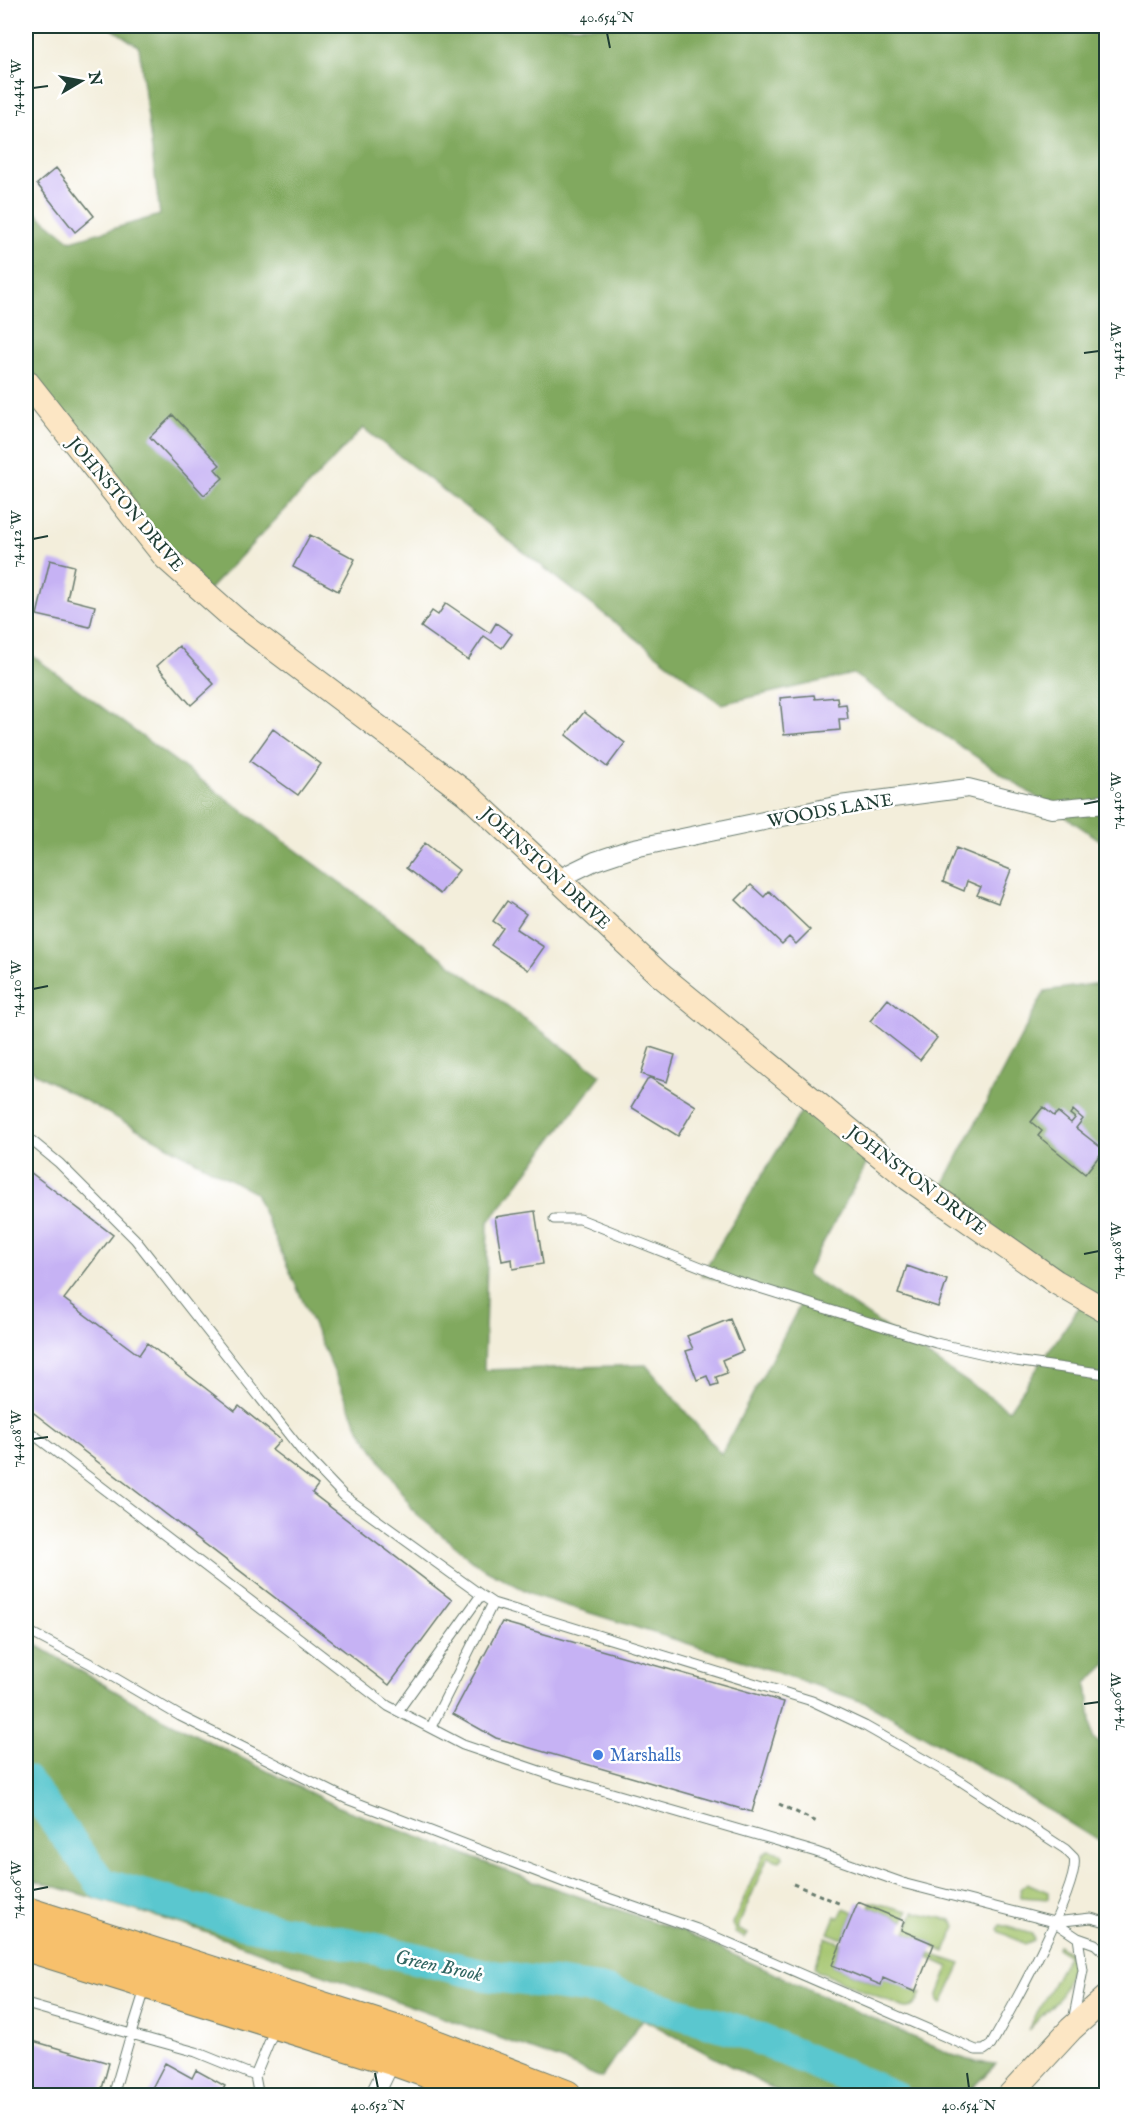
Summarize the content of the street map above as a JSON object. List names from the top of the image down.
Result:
{
  "streets": {
    "street": ["JOHNSTON DRIVE", "WOODS LANE"]
  },
  "crossings": [
    ["JOHNSTON DRIVE", "WOODS LANE"]
  ],
  "water": ["Green Brook"],
  "places": ["Marshalls"],
  "north": "right",
  "coordinates": [
    "40.654°N",
    "74.414°W",
    "74.412°W",
    "74.410°W",
    "74.408°W",
    "74.406°W",
    "40.652°N"
  ]
}
